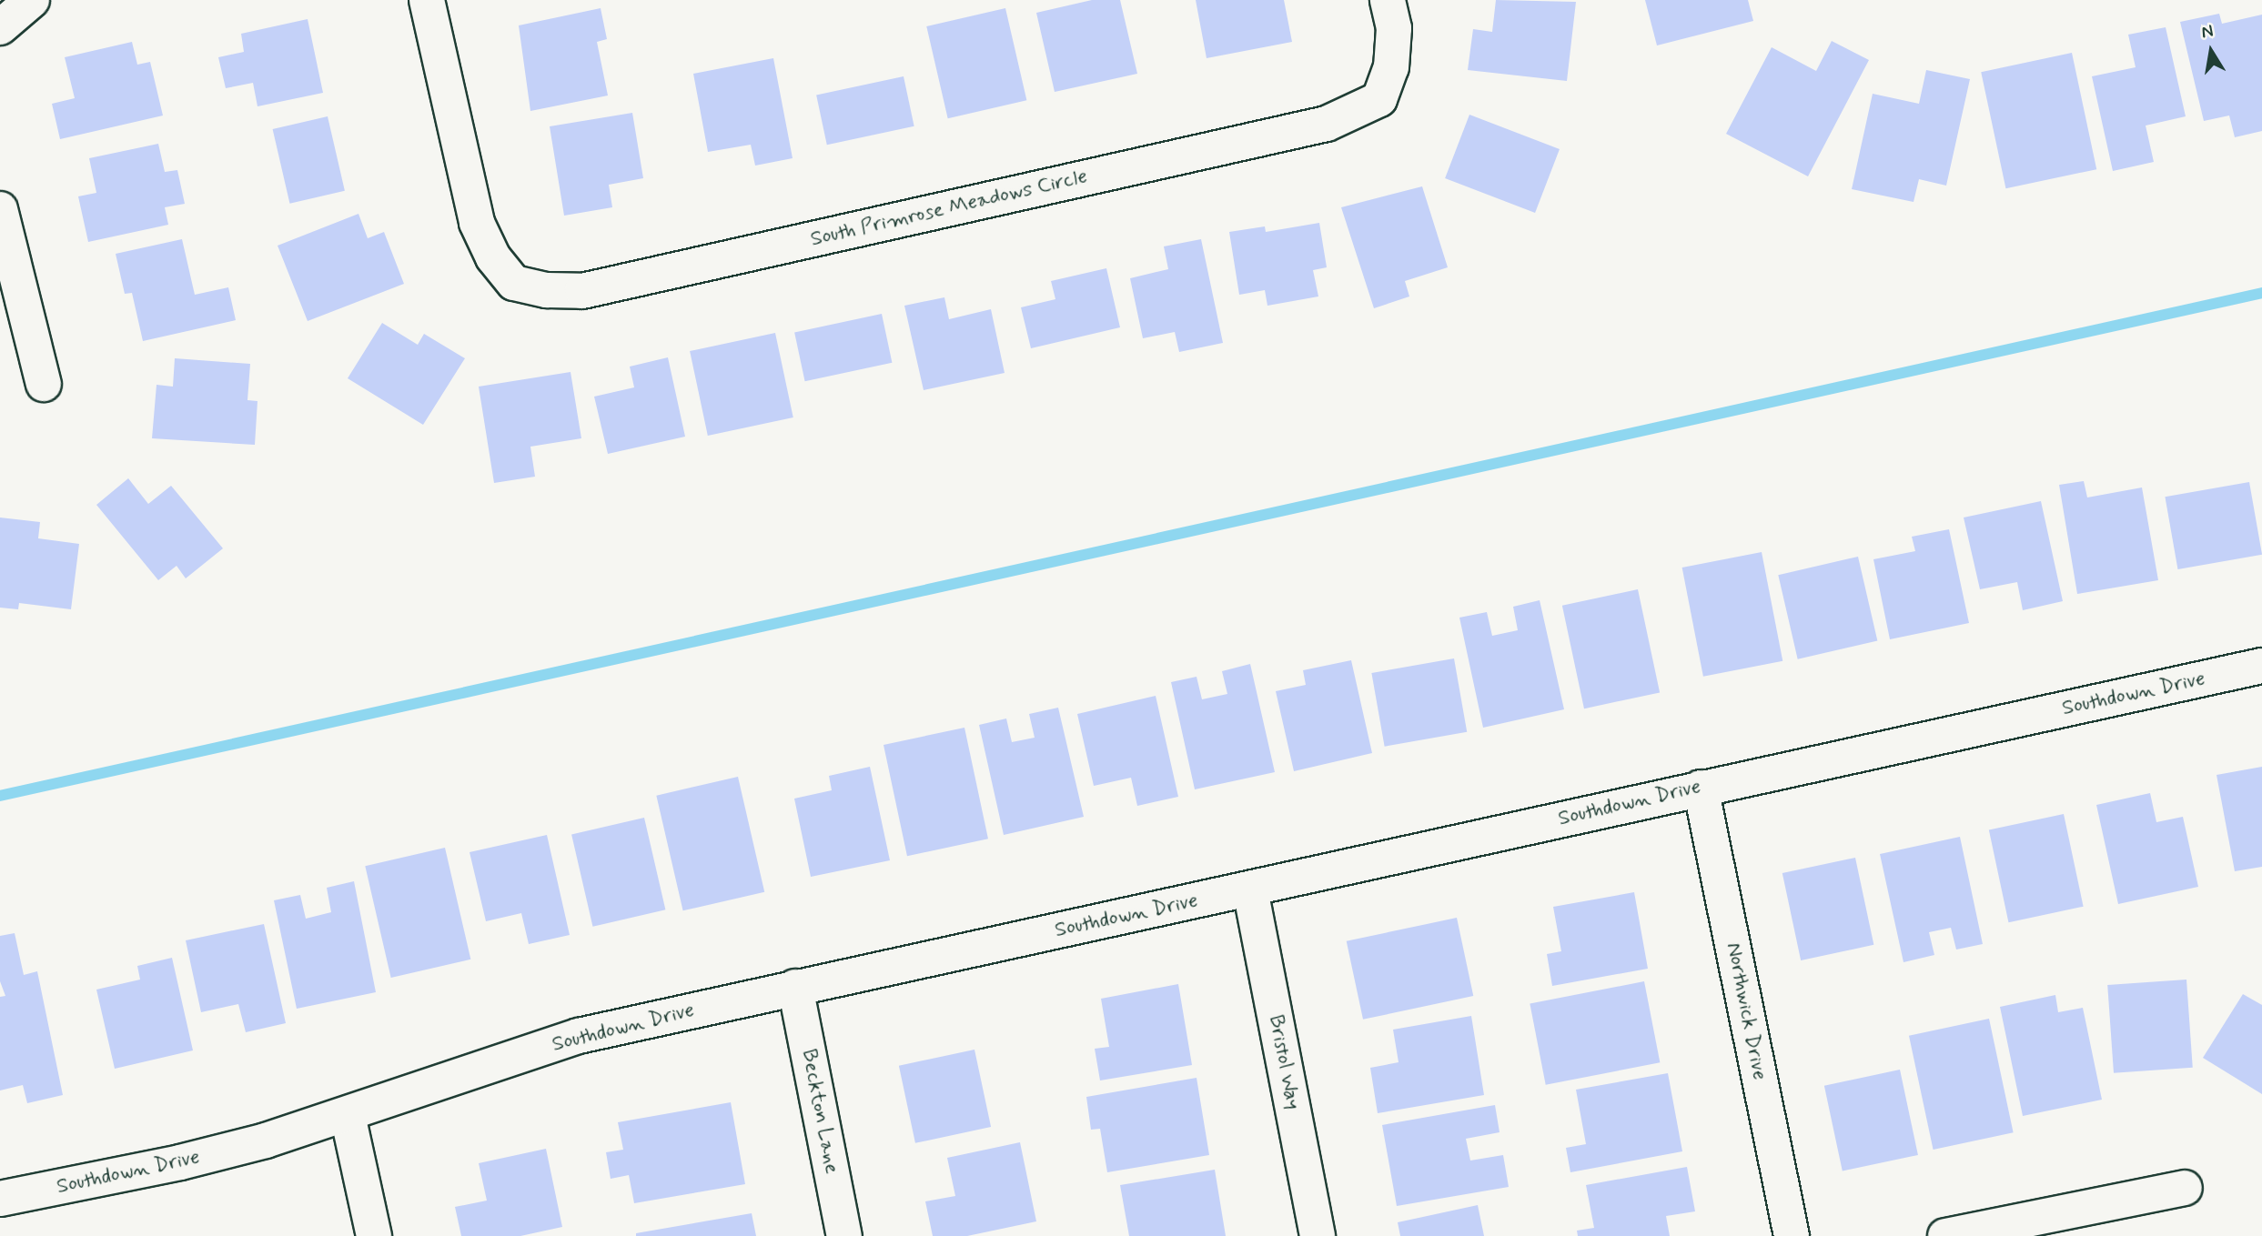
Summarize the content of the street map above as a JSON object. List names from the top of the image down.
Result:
{
  "streets": {
    "street": [
      "South Primrose Meadows Circle",
      "Southdown Drive",
      "Northwick Drive",
      "Bristol Way",
      "Beckton Lane"
    ]
  },
  "crossings": [
    ["Southdown Drive", "Northwick Drive"],
    ["Southdown Drive", "Bristol Way"],
    ["Southdown Drive", "Beckton Lane"]
  ],
  "north": "top"
}
